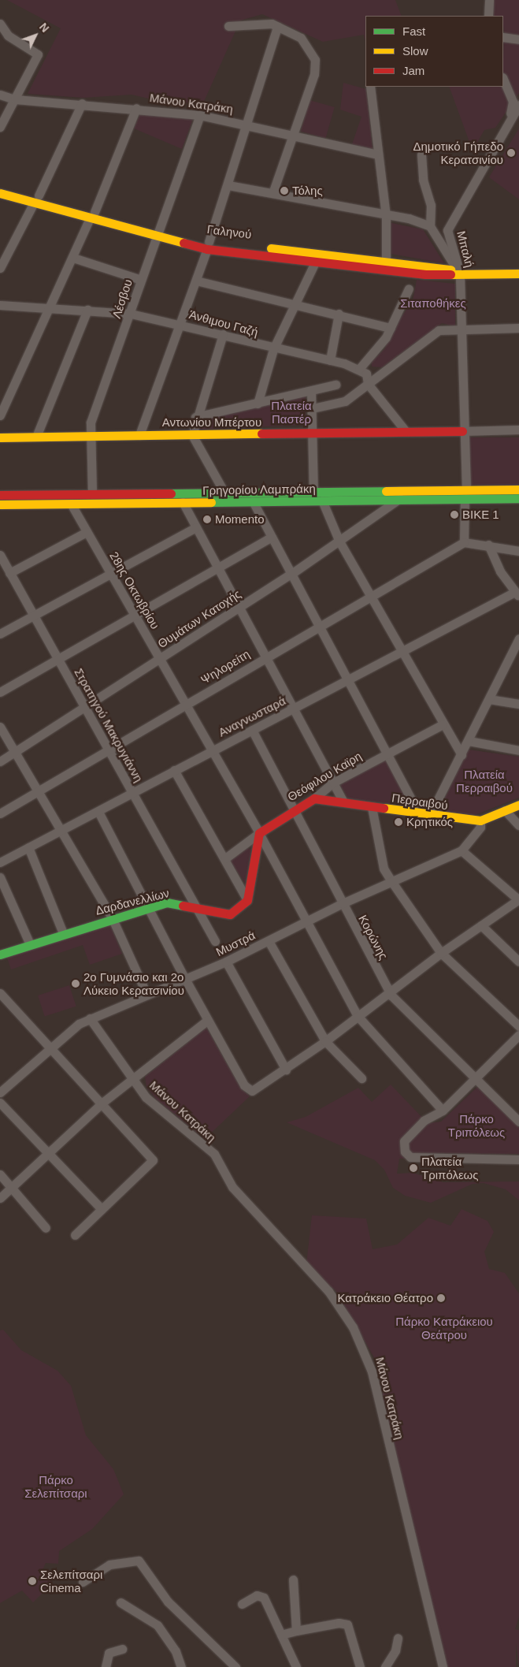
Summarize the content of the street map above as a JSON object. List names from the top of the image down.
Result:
{
  "streets": {
    "street": [
      "Μάνου Κατράκη",
      "Γαληνού",
      "Μπαλή",
      "Λέσβου",
      "Άνθιμου Γαζή",
      "Αντωνίου Μπέρτου",
      "Γρηγορίου Λαμπράκη",
      "28ης Οκτωβρίου",
      "Θυμάτων Κατοχής",
      "Ψηλορείτη",
      "Αναγνωσταρά",
      "Στρατηγού Μακρυγιάννη",
      "Θεόφιλου Καϊρη",
      "Περραιβού",
      "Δαρδανελλίων",
      "Κορώνης",
      "Μυστρά"
    ]
  },
  "crossings": [
    ["Μάνου Κατράκη", "Λέσβου"],
    ["Μάνου Κατράκη", "Μυστρά"],
    ["Γαληνού", "Μπαλή"],
    ["Γαληνού", "Λέσβου"],
    ["Μπαλή", "Αντωνίου Μπέρτου"],
    ["Μπαλή", "Γρηγορίου Λαμπράκη"],
    ["Μπαλή", "Ψηλορείτη"],
    ["Λέσβου", "Άνθιμου Γαζή"],
    ["Λέσβου", "Αντωνίου Μπέρτου"],
    ["Λέσβου", "Γρηγορίου Λαμπράκη"],
    ["Γρηγορίου Λαμπράκη", "28ης Οκτωβρίου"],
    ["Γρηγορίου Λαμπράκη", "Θυμάτων Κατοχής"],
    ["28ης Οκτωβρίου", "Θυμάτων Κατοχής"],
    ["28ης Οκτωβρίου", "Ψηλορείτη"],
    ["28ης Οκτωβρίου", "Αναγνωσταρά"],
    ["28ης Οκτωβρίου", "Θεόφιλου Καϊρη"],
    ["28ης Οκτωβρίου", "Μυστρά"],
    ["Θυμάτων Κατοχής", "Στρατηγού Μακρυγιάννη"],
    ["Ψηλορείτη", "Στρατηγού Μακρυγιάννη"],
    ["Αναγνωσταρά", "Στρατηγού Μακρυγιάννη"],
    ["Αναγνωσταρά", "Κορώνης"],
    ["Στρατηγού Μακρυγιάννη", "Δαρδανελλίων"],
    ["Θεόφιλου Καϊρη", "Περραιβού"],
    ["Θεόφιλου Καϊρη", "Κορώνης"],
    ["Περραιβού", "Μυστρά"],
    ["Κορώνης", "Μυστρά"]
  ],
  "parks": [
    "Σιταποθήκες",
    "Πλατεία Παστέρ",
    "Πλατεία Περραιβού",
    "Πάρκο Τριπόλεως",
    "Πάρκο Κατράκειου Θεάτρου",
    "Πάρκο Σελεπίτσαρι"
  ],
  "places": [
    "Δημοτικό Γήπεδο Κερατσινίου",
    "Τόλης",
    "BIKE 1",
    "Momento",
    "Κρητικός",
    "2ο Γυμνάσιο και 2ο Λύκειο Κερατσινίου",
    "Πλατεία Τριπόλεως",
    "Κατράκειο Θέατρο",
    "Σελεπίτσαρι Cinema"
  ],
  "legend": ["Fast", "Slow", "Jam"],
  "north": "top right"
}
